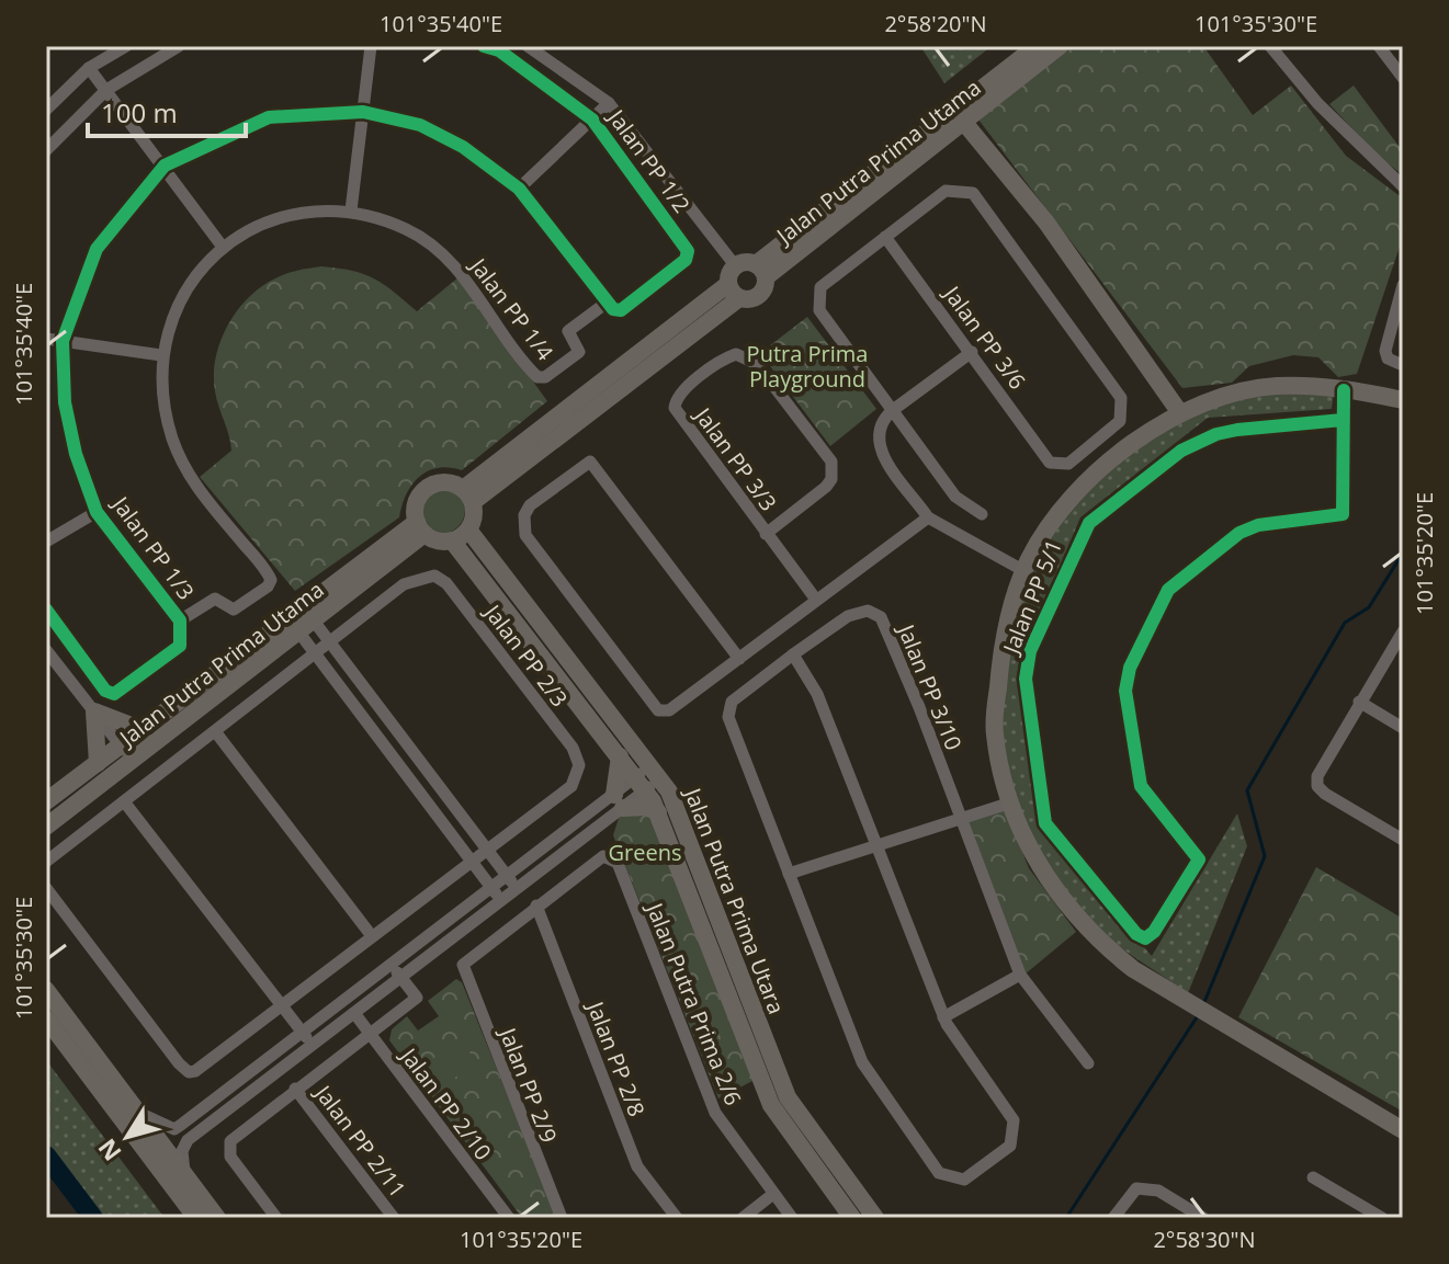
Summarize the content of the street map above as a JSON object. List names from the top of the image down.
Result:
{
  "streets": {
    "main road": ["Jalan Putra Prima Utama", "Jalan Putra Prima Utara"],
    "street": [
      "Jalan PP 1/2",
      "Jalan PP 1/4",
      "Jalan PP 3/6",
      "Jalan PP 3/3",
      "Jalan PP 1/3",
      "Jalan PP 5/1",
      "Jalan PP 2/3",
      "Jalan PP 3/10",
      "Jalan Putra Prima 2/6",
      "Jalan PP 2/8",
      "Jalan PP 2/9",
      "Jalan PP 2/10",
      "Jalan PP 2/11"
    ]
  },
  "crossings": [
    ["Jalan PP 1/2", "Jalan PP 1/4"],
    ["Jalan PP 1/2", "Jalan PP 1/3"],
    ["Jalan Putra Prima Utama", "Jalan Putra Prima Utara"],
    ["Jalan PP 1/4", "Jalan PP 1/3"],
    ["Jalan Putra Prima 2/6", "Jalan PP 2/8"],
    ["Jalan Putra Prima 2/6", "Jalan PP 2/9"],
    ["Jalan PP 2/8", "Jalan PP 2/9"]
  ],
  "parks": ["Putra Prima Playground", "Greens"],
  "scale_bar": "100 m",
  "north": "bottom left",
  "coordinates": [
    "101°35'40\"E",
    "2°58'20\"N",
    "101°35'30\"E",
    "101°35'20\"E",
    "2°58'30\"N"
  ]
}
